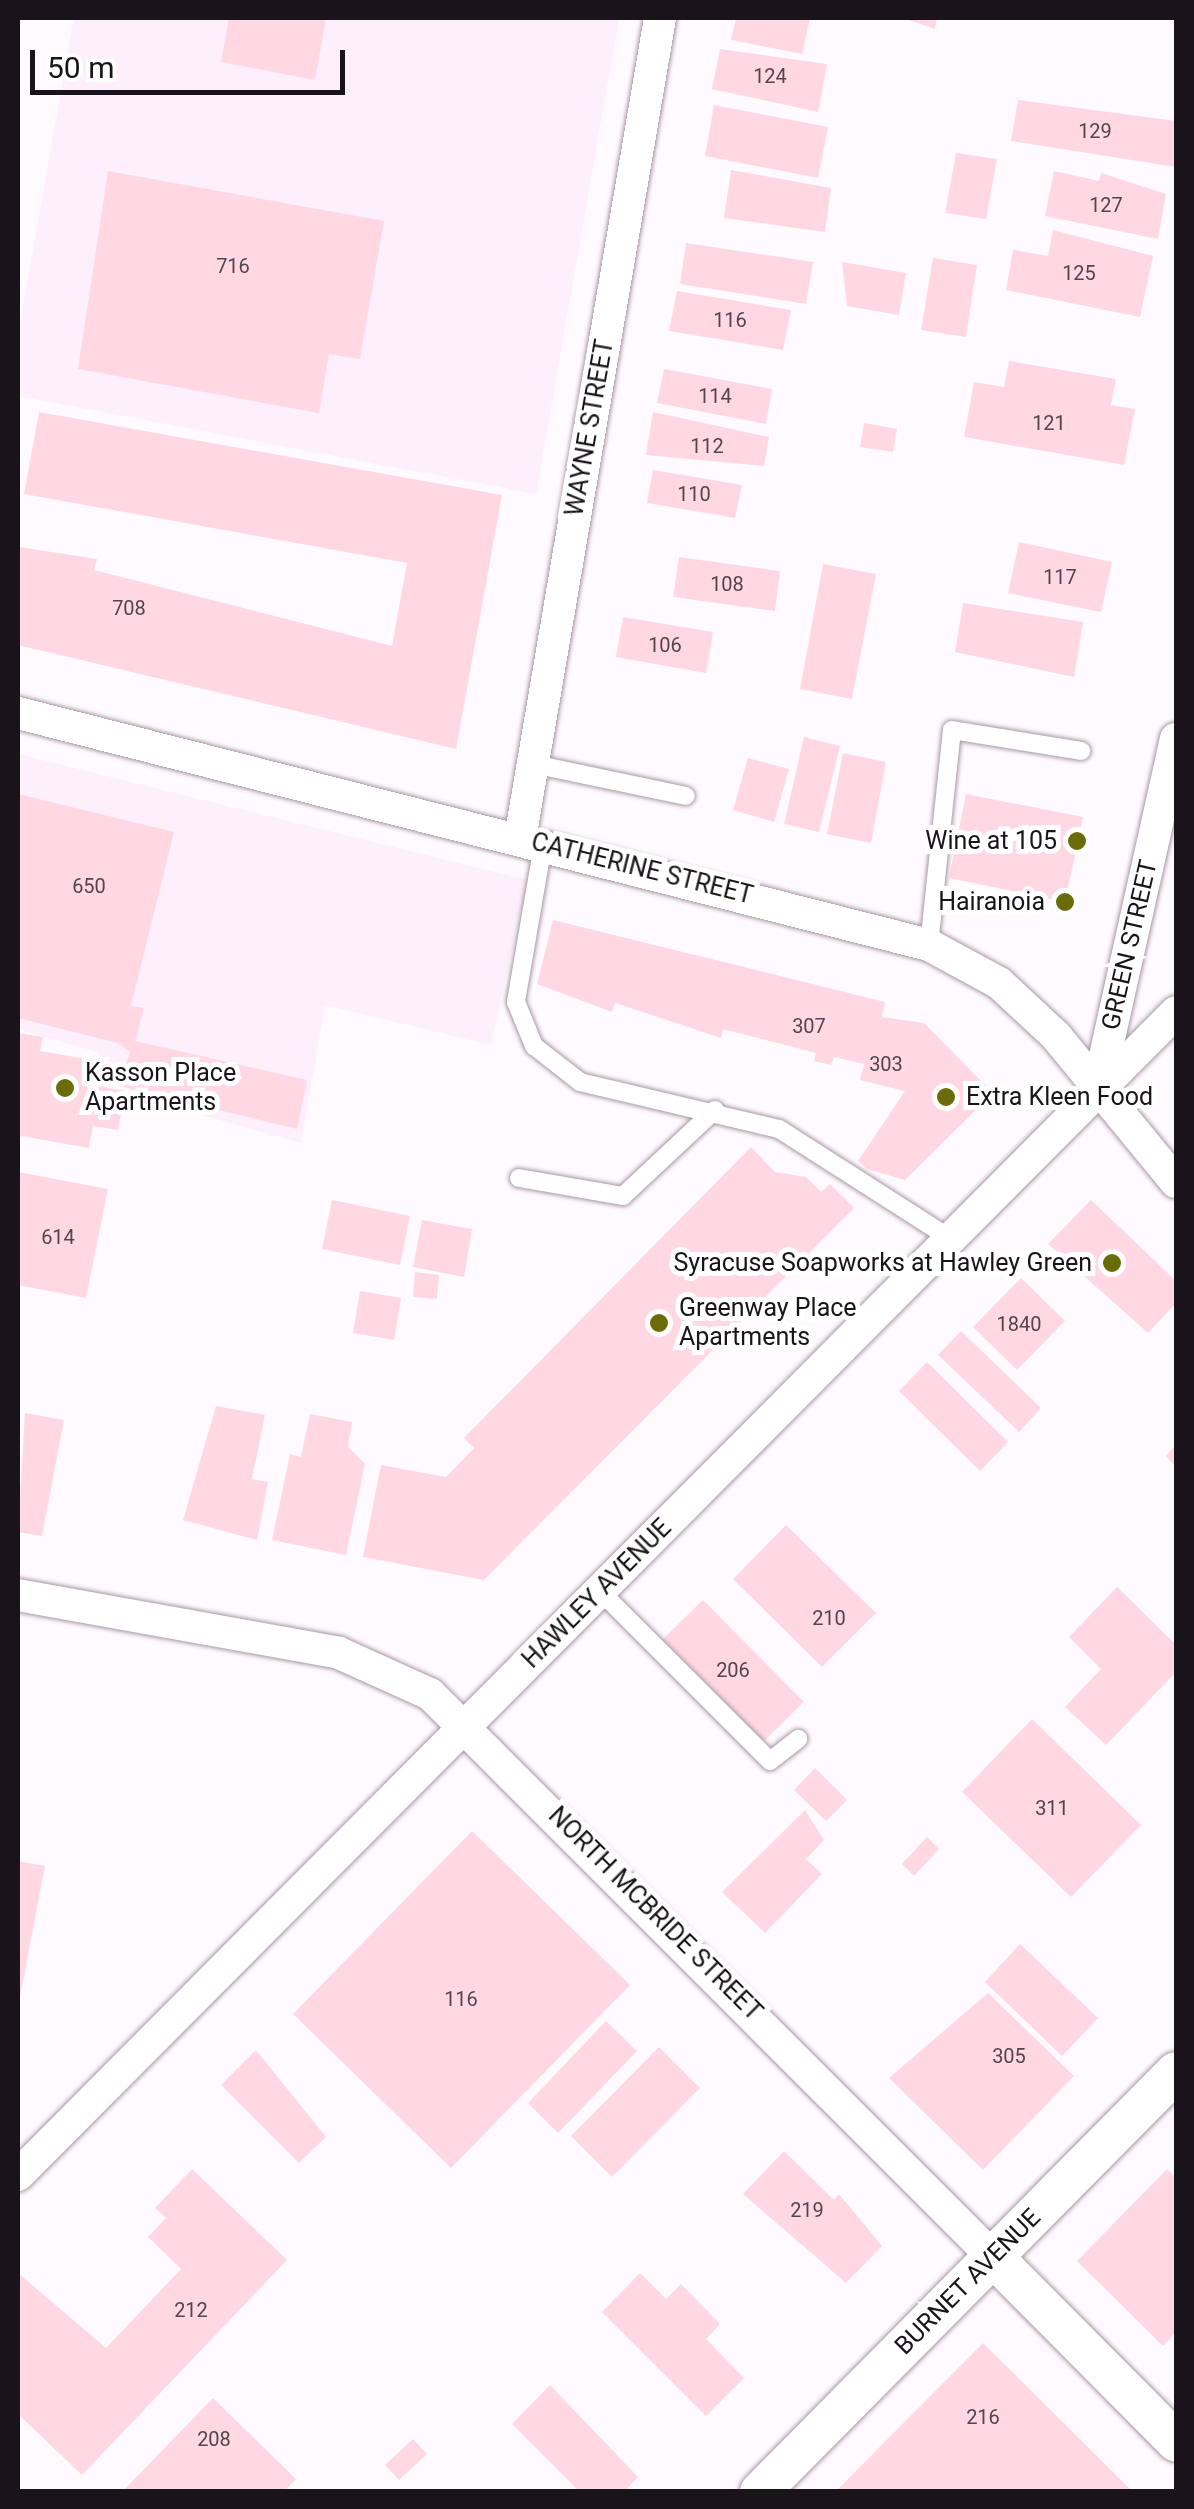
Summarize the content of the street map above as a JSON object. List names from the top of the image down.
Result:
{
  "streets": {
    "street": [
      "WAYNE STREET",
      "CATHERINE STREET",
      "GREEN STREET",
      "HAWLEY AVENUE",
      "NORTH MCBRIDE STREET",
      "BURNET AVENUE"
    ]
  },
  "crossings": [
    ["WAYNE STREET", "CATHERINE STREET"],
    ["CATHERINE STREET", "GREEN STREET"],
    ["CATHERINE STREET", "HAWLEY AVENUE"],
    ["GREEN STREET", "HAWLEY AVENUE"],
    ["HAWLEY AVENUE", "NORTH MCBRIDE STREET"],
    ["NORTH MCBRIDE STREET", "BURNET AVENUE"]
  ],
  "places": [
    "Wine at 105",
    "Hairanoia",
    "Kasson Place Apartments",
    "Extra Kleen Food",
    "Syracuse Soapworks at Hawley Green",
    "Greenway Place Apartments"
  ],
  "house_numbers": [
    "124",
    "129",
    "127",
    "716",
    "125",
    "116",
    "114",
    "121",
    "112",
    "110",
    "117",
    "108",
    "708",
    "106",
    "650",
    "307",
    "303",
    "614",
    "1840",
    "210",
    "206",
    "311",
    "116",
    "305",
    "219",
    "212",
    "216",
    "208"
  ],
  "scale_bar": "50 m"
}
